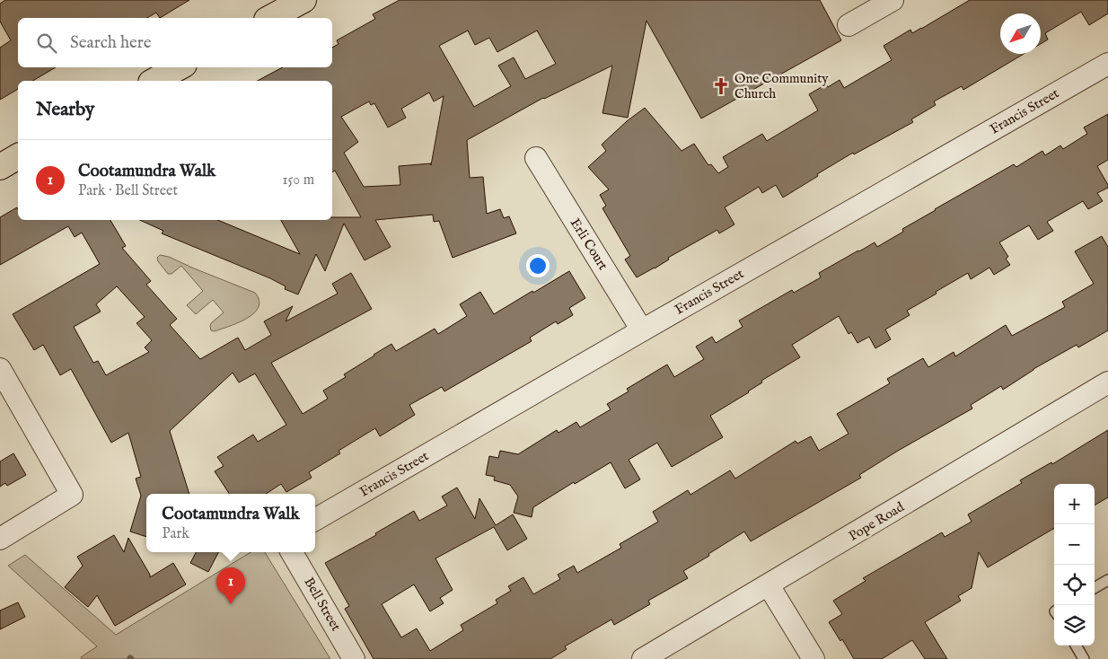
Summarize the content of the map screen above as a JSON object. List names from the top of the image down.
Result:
{
  "streets": {
    "street": [
      "Francis Street",
      "Erli Court",
      "Pope Road",
      "Bell Street"
    ]
  },
  "crossings": [
    ["Francis Street", "Erli Court"]
  ],
  "places": {
    "church": ["One Community Church"]
  },
  "north": "bottom left",
  "page": {
    "search": "Search here",
    "heading": "Nearby",
    "list": [
      {
        "mark": "1",
        "name": "Cootamundra Walk",
        "note": "Park · Bell Street",
        "value": "150 m"
      }
    ],
    "map_buttons": ["+", "−"],
    "popup": ["Cootamundra Walk", "Park"],
    "pins": "1"
  }
}
